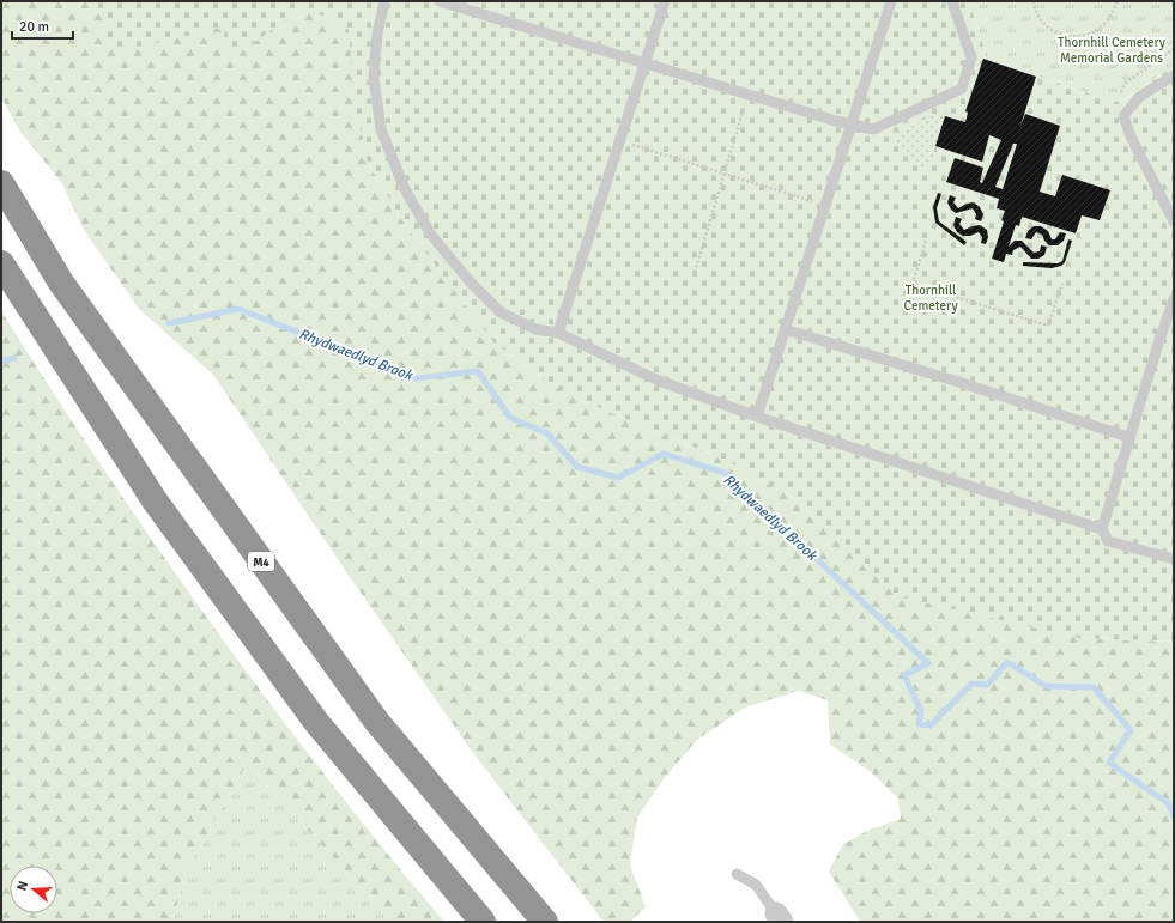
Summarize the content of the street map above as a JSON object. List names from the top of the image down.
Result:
{
  "streets": {
    "highway": ["M4"]
  },
  "water": ["Rhydwaedlyd Brook"],
  "parks": ["Thornhill Cemetery Memorial Gardens", "Thornhill Cemetery"],
  "scale_bar": "20 m",
  "north": "left"
}
